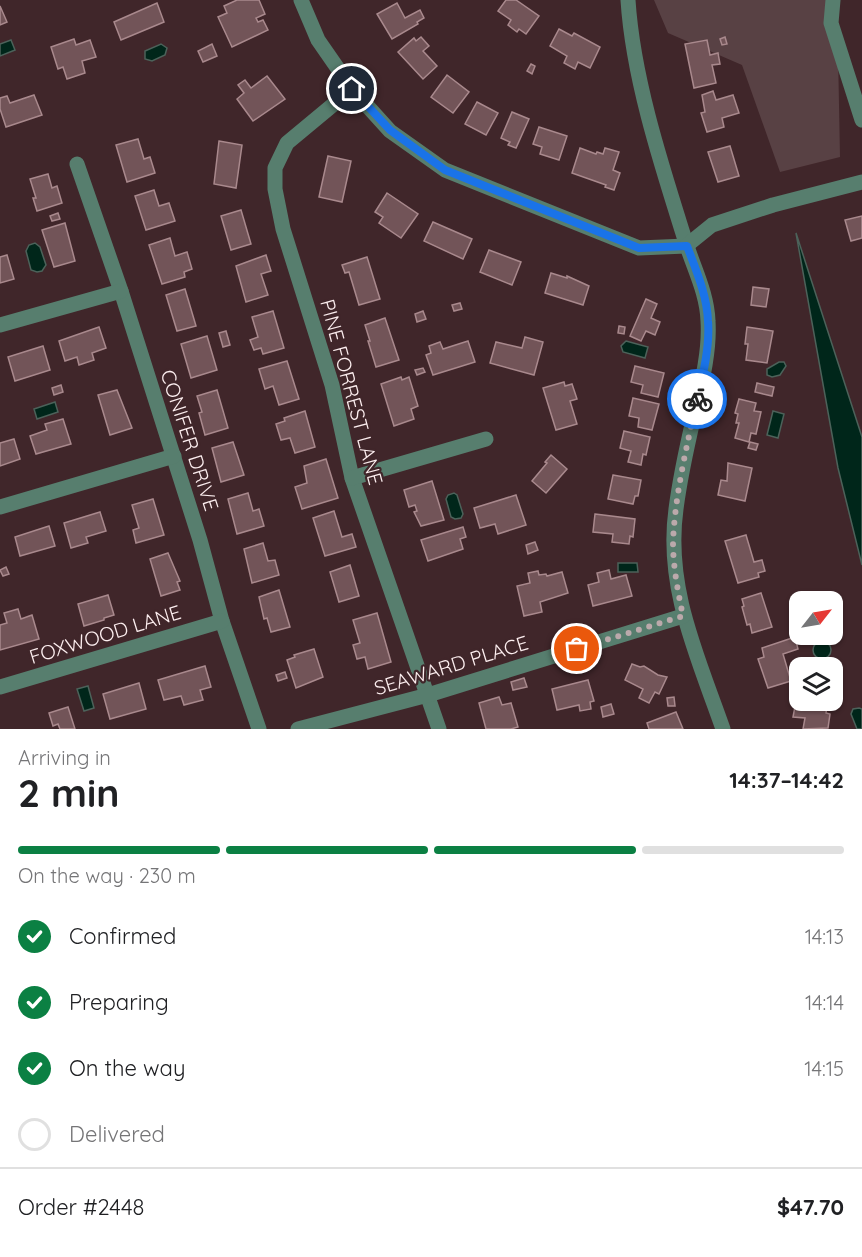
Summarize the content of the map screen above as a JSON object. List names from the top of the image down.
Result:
{
  "streets": {
    "street": [
      "PINE FORREST LANE",
      "CONIFER DRIVE",
      "FOXWOOD LANE",
      "SEAWARD PLACE"
    ]
  },
  "crossings": [
    ["PINE FORREST LANE", "SEAWARD PLACE"],
    ["CONIFER DRIVE", "FOXWOOD LANE"]
  ],
  "north": "top right",
  "page": {
    "heading": ["2 min", "Arriving in", "14:37–14:42"],
    "panel": ["Order #2448", "$47.70"],
    "bar": "On the way · 230 m",
    "list": [
      ["Confirmed", "14:13"],
      ["Preparing", "14:14"],
      ["On the way", "14:15"],
      "Delivered"
    ]
  }
}
